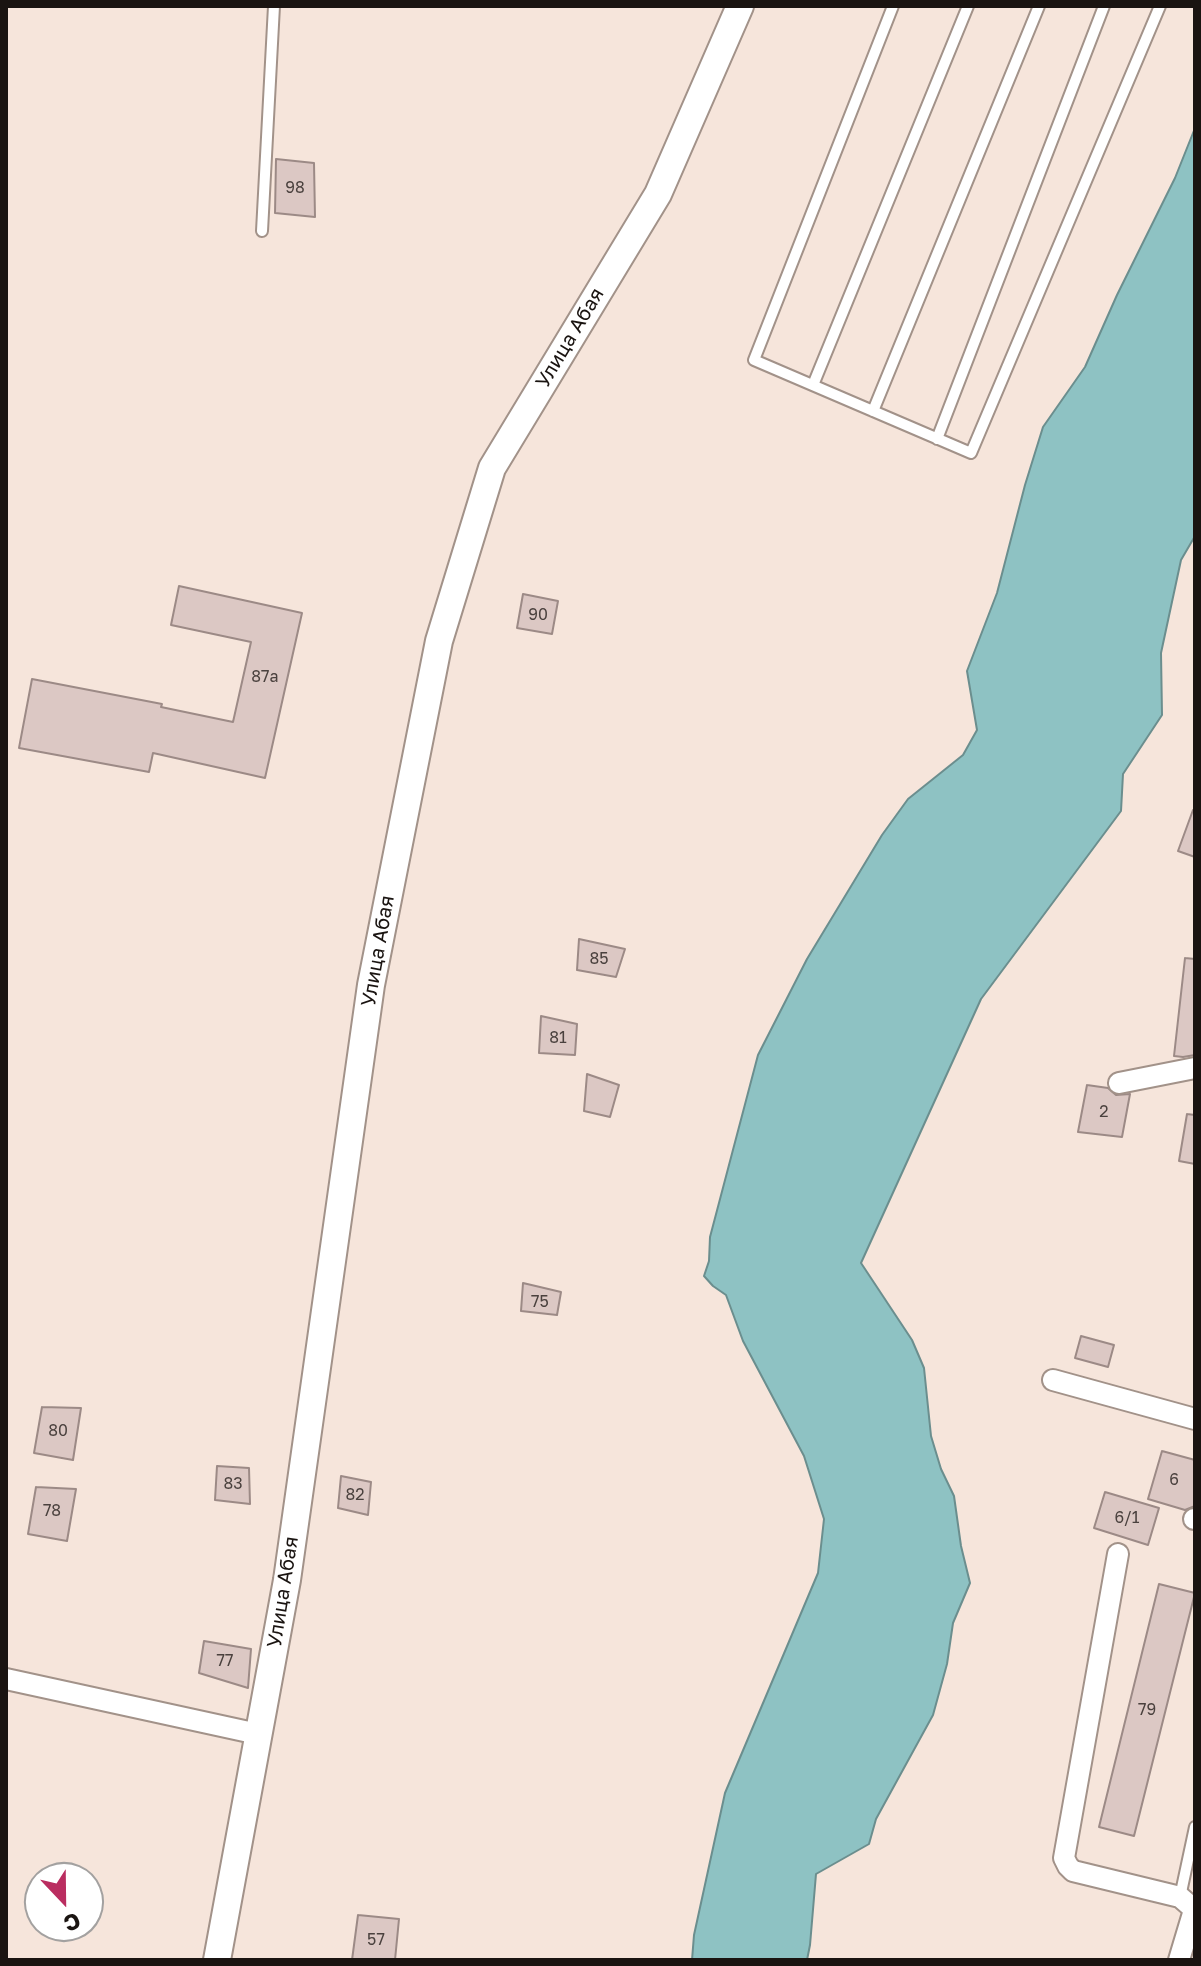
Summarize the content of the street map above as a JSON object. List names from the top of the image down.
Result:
{
  "streets": {
    "street": ["Улица Абая"]
  },
  "house_numbers": [
    "98",
    "90",
    "87а",
    "85",
    "81",
    "2",
    "75",
    "80",
    "6",
    "83",
    "82",
    "78",
    "6/1",
    "77",
    "79",
    "57"
  ],
  "north": "bottom"
}
